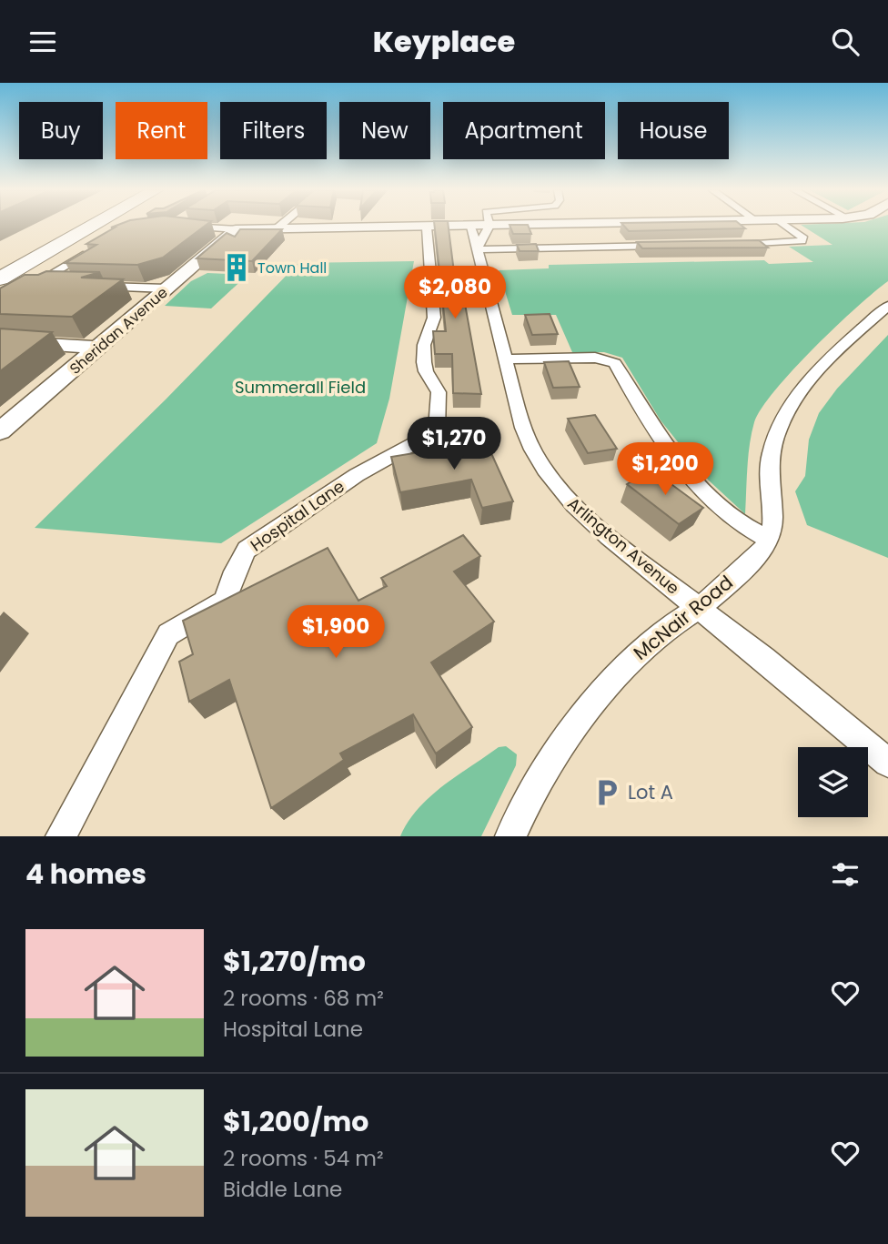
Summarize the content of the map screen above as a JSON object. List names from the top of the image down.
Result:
{
  "streets": {
    "street": [
      "Sheridan Avenue",
      "Hospital Lane",
      "Arlington Avenue",
      "McNair Road"
    ]
  },
  "crossings": [
    ["Arlington Avenue", "McNair Road"]
  ],
  "parks": ["Summerall Field"],
  "places": {
    "building": ["Town Hall"],
    "parking": ["Lot A"]
  },
  "page": {
    "header": "Keyplace",
    "chip": [
      "Buy",
      "Rent",
      "Filters",
      "New",
      "Apartment",
      "House"
    ],
    "price": [
      "$2,080",
      "$1,270",
      "$1,200",
      "$1,900"
    ],
    "heading": "4 homes",
    "list": [
      {
        "name": "$1,270/mo",
        "note": "2 rooms · 68 m² · Hospital Lane"
      },
      {
        "name": "$1,200/mo",
        "note": "2 rooms · 54 m² · Biddle Lane"
      }
    ]
  }
}
